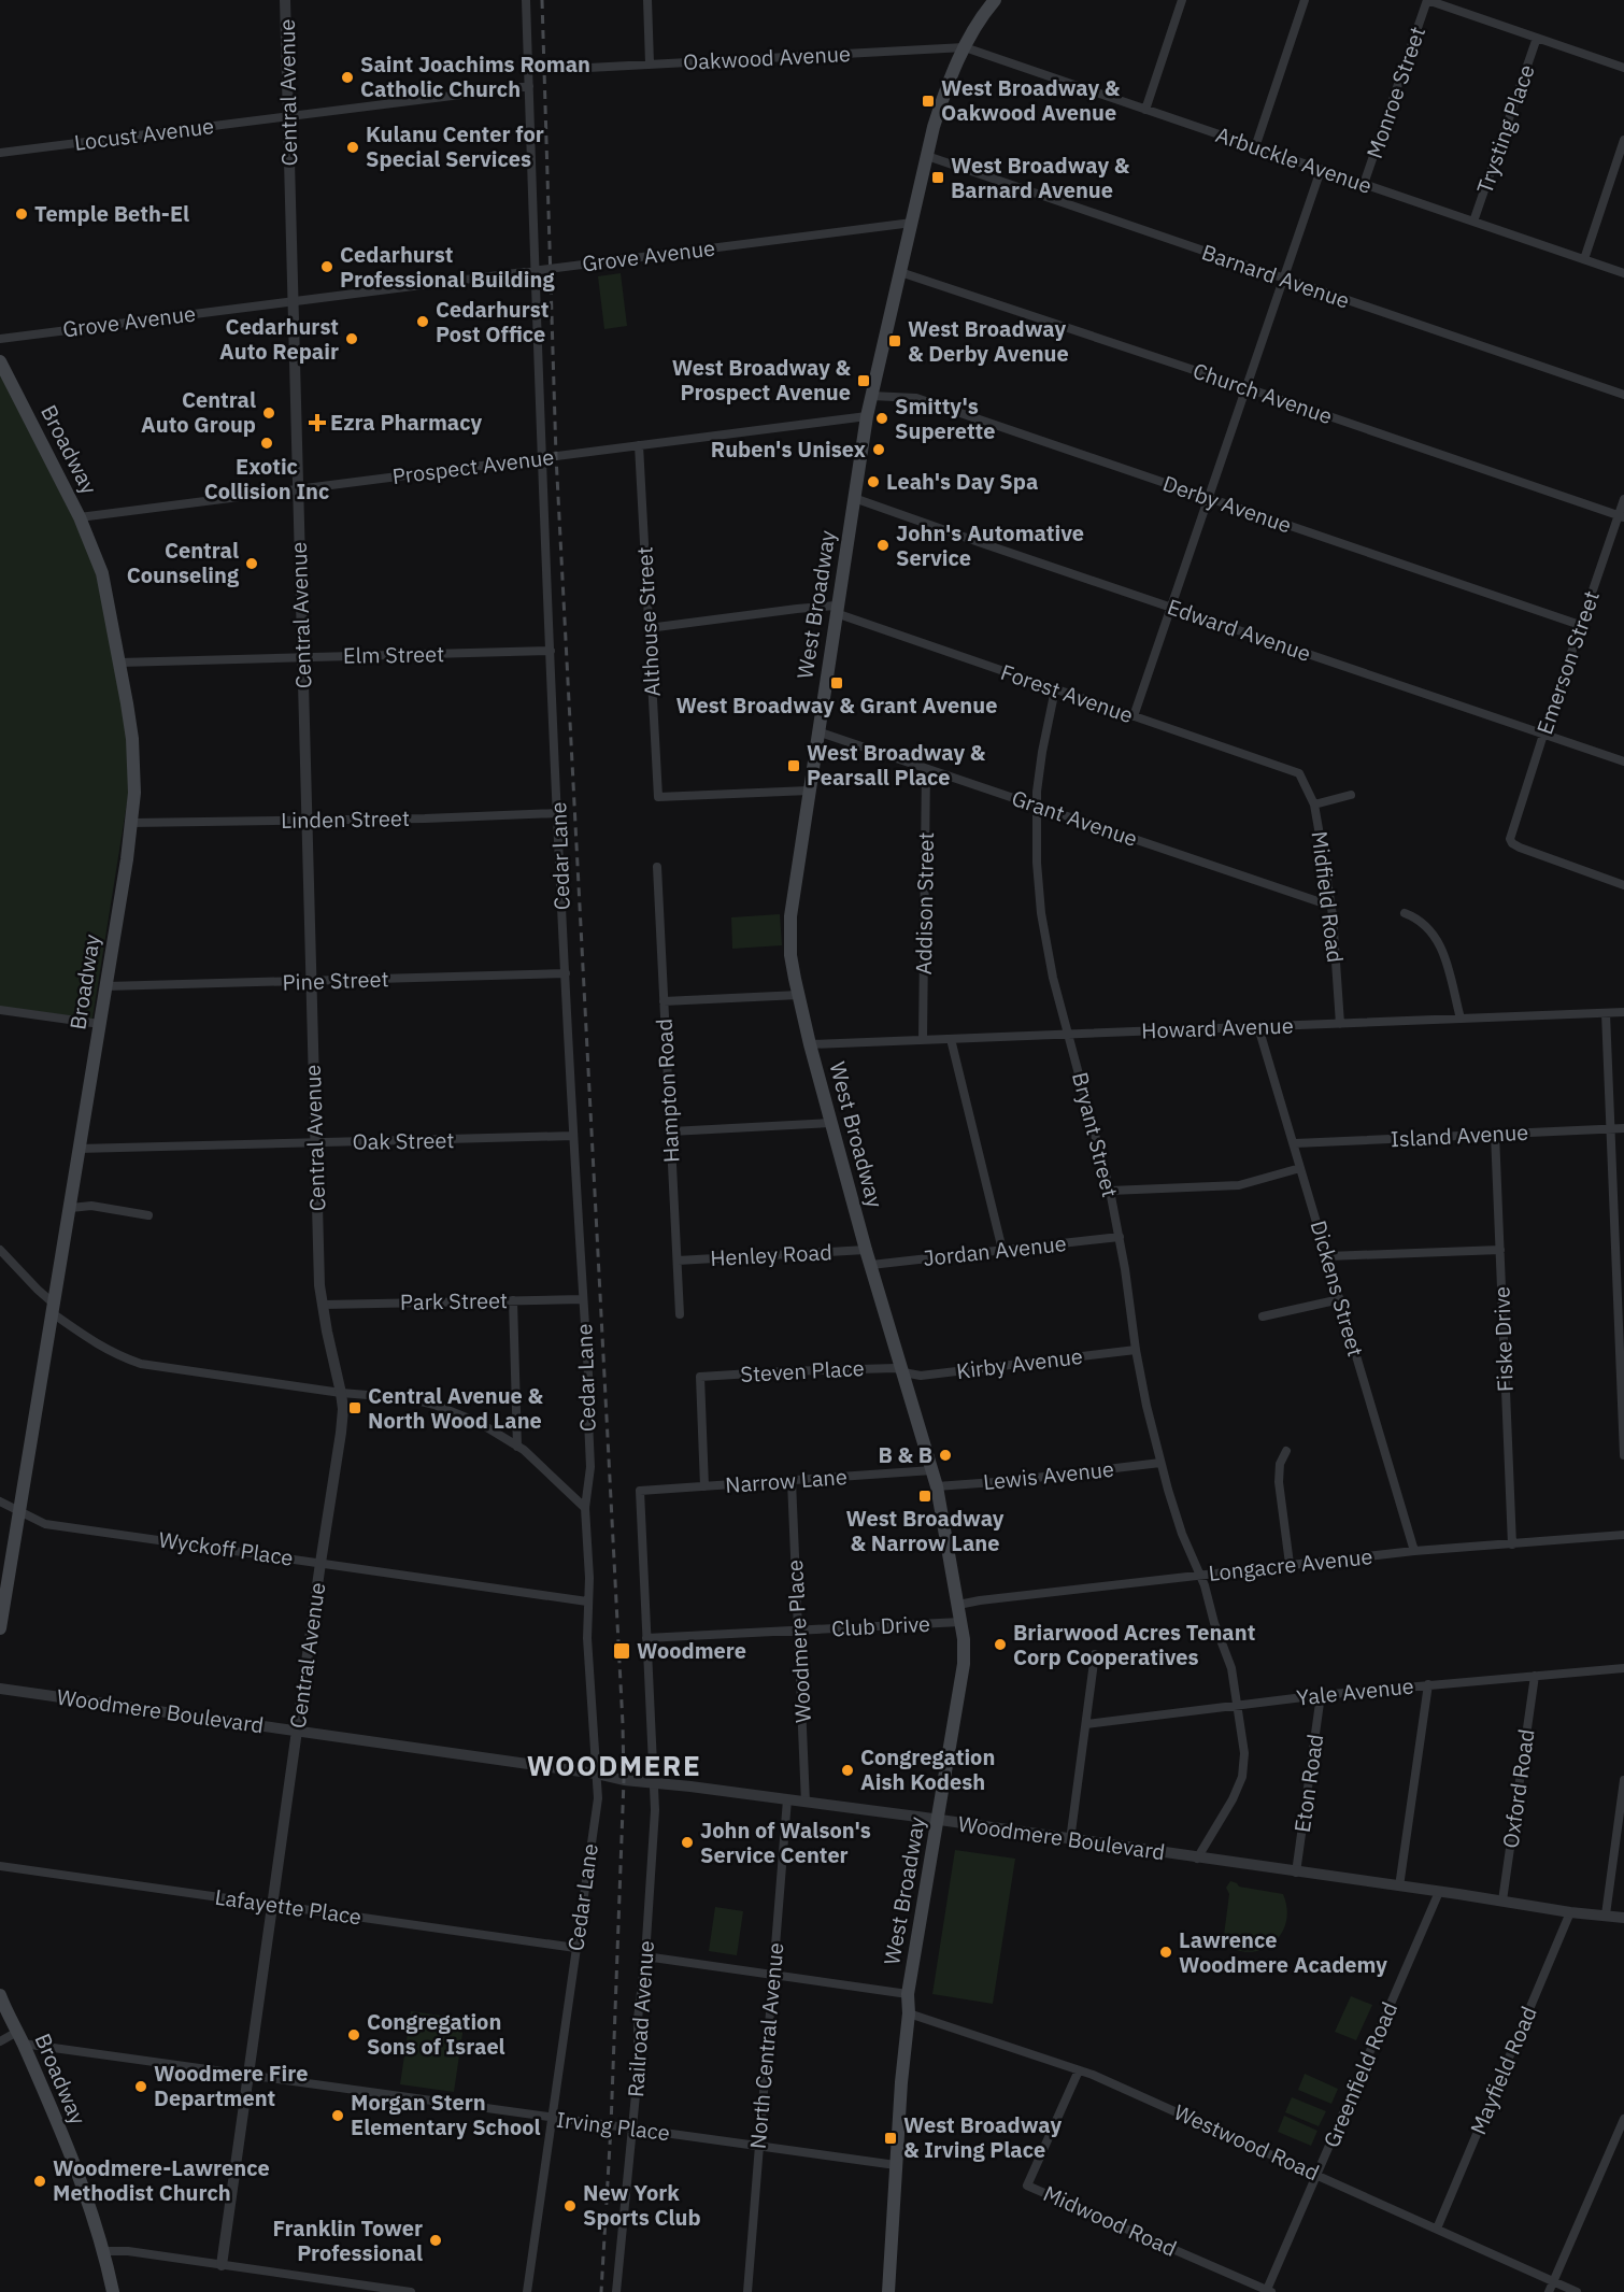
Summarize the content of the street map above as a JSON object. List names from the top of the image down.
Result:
{
  "streets": {
    "main road": ["Broadway", "West Broadway"],
    "street": [
      "Oakwood Avenue",
      "Central Avenue",
      "Monroe Street",
      "Trysting Place",
      "Locust Avenue",
      "Arbuckle Avenue",
      "Grove Avenue",
      "Barnard Avenue",
      "Church Avenue",
      "Prospect Avenue",
      "Derby Avenue",
      "Althouse Street",
      "Edward Avenue",
      "Elm Street",
      "Emerson Street",
      "Forest Avenue",
      "Grant Avenue",
      "Linden Street",
      "Cedar Lane",
      "Midfield Road",
      "Addison Street",
      "Pine Street",
      "Howard Avenue",
      "Hampton Road",
      "Bryant Street",
      "Island Avenue",
      "Oak Street",
      "Jordan Avenue",
      "Henley Road",
      "Dickens Street",
      "Park Street",
      "Fiske Drive",
      "Kirby Avenue",
      "Steven Place",
      "Lewis Avenue",
      "Narrow Lane",
      "Wyckoff Place",
      "Longacre Avenue",
      "Club Drive",
      "Woodmere Place",
      "Yale Avenue",
      "Woodmere Boulevard",
      "Eton Road",
      "Oxford Road",
      "Lafayette Place",
      "Railroad Avenue",
      "North Central Avenue",
      "Mayfield Road",
      "Greenfield Road",
      "Irving Place",
      "Westwood Road",
      "Midwood Road"
    ]
  },
  "crossings": [
    ["Oakwood Avenue", "Arbuckle Avenue"],
    ["Oakwood Avenue", "West Broadway"],
    ["Central Avenue", "Locust Avenue"],
    ["Central Avenue", "Grove Avenue"],
    ["Central Avenue", "Prospect Avenue"],
    ["Central Avenue", "Elm Street"],
    ["Central Avenue", "Linden Street"],
    ["Central Avenue", "Pine Street"],
    ["Central Avenue", "Oak Street"],
    ["Central Avenue", "Park Street"],
    ["Central Avenue", "Wyckoff Place"],
    ["Central Avenue", "Woodmere Boulevard"],
    ["Central Avenue", "Lafayette Place"],
    ["Central Avenue", "Irving Place"],
    ["Monroe Street", "Arbuckle Avenue"],
    ["Trysting Place", "Arbuckle Avenue"],
    ["Locust Avenue", "Cedar Lane"],
    ["Arbuckle Avenue", "West Broadway"],
    ["Grove Avenue", "West Broadway"],
    ["Grove Avenue", "Cedar Lane"],
    ["Barnard Avenue", "West Broadway"],
    ["Church Avenue", "West Broadway"],
    ["Church Avenue", "Emerson Street"],
    ["Broadway", "Prospect Avenue"],
    ["Broadway", "Elm Street"],
    ["Broadway", "Linden Street"],
    ["Broadway", "Pine Street"],
    ["Broadway", "Oak Street"],
    ["Broadway", "Wyckoff Place"],
    ["Broadway", "Irving Place"],
    ["Prospect Avenue", "West Broadway"],
    ["Prospect Avenue", "Althouse Street"],
    ["Prospect Avenue", "Cedar Lane"],
    ["Derby Avenue", "West Broadway"],
    ["Derby Avenue", "Emerson Street"],
    ["West Broadway", "Althouse Street"],
    ["West Broadway", "Edward Avenue"],
    ["West Broadway", "Forest Avenue"],
    ["West Broadway", "Grant Avenue"],
    ["West Broadway", "Howard Avenue"],
    ["West Broadway", "Jordan Avenue"],
    ["West Broadway", "Henley Road"],
    ["West Broadway", "Kirby Avenue"],
    ["West Broadway", "Steven Place"],
    ["West Broadway", "Lewis Avenue"],
    ["West Broadway", "Narrow Lane"],
    ["West Broadway", "Longacre Avenue"],
    ["West Broadway", "Club Drive"],
    ["West Broadway", "Woodmere Boulevard"],
    ["West Broadway", "Irving Place"],
    ["West Broadway", "Westwood Road"],
    ["Edward Avenue", "Emerson Street"],
    ["Elm Street", "Cedar Lane"],
    ["Forest Avenue", "Midfield Road"],
    ["Forest Avenue", "Bryant Street"],
    ["Grant Avenue", "Midfield Road"],
    ["Grant Avenue", "Addison Street"],
    ["Grant Avenue", "Bryant Street"],
    ["Linden Street", "Cedar Lane"],
    ["Cedar Lane", "Pine Street"],
    ["Cedar Lane", "Oak Street"],
    ["Cedar Lane", "Park Street"],
    ["Cedar Lane", "Wyckoff Place"],
    ["Cedar Lane", "Woodmere Boulevard"],
    ["Cedar Lane", "Lafayette Place"],
    ["Cedar Lane", "Irving Place"],
    ["Midfield Road", "Howard Avenue"],
    ["Addison Street", "Howard Avenue"],
    ["Howard Avenue", "Bryant Street"],
    ["Howard Avenue", "Dickens Street"],
    ["Hampton Road", "Henley Road"],
    ["Bryant Street", "Jordan Avenue"],
    ["Bryant Street", "Kirby Avenue"],
    ["Bryant Street", "Lewis Avenue"],
    ["Bryant Street", "Longacre Avenue"],
    ["Bryant Street", "Yale Avenue"],
    ["Bryant Street", "Woodmere Boulevard"],
    ["Island Avenue", "Dickens Street"],
    ["Island Avenue", "Fiske Drive"],
    ["Dickens Street", "Longacre Avenue"],
    ["Fiske Drive", "Longacre Avenue"],
    ["Kirby Avenue", "Steven Place"],
    ["Steven Place", "Narrow Lane"],
    ["Narrow Lane", "Woodmere Place"],
    ["Narrow Lane", "Railroad Avenue"],
    ["Club Drive", "Woodmere Place"],
    ["Club Drive", "Railroad Avenue"],
    ["Woodmere Place", "Woodmere Boulevard"],
    ["Yale Avenue", "Eton Road"],
    ["Yale Avenue", "Oxford Road"],
    ["Woodmere Boulevard", "Eton Road"],
    ["Woodmere Boulevard", "Oxford Road"],
    ["Woodmere Boulevard", "Railroad Avenue"],
    ["Woodmere Boulevard", "North Central Avenue"],
    ["Woodmere Boulevard", "Mayfield Road"],
    ["Woodmere Boulevard", "Greenfield Road"],
    ["Railroad Avenue", "Irving Place"],
    ["North Central Avenue", "Irving Place"],
    ["Mayfield Road", "Westwood Road"],
    ["Greenfield Road", "Westwood Road"],
    ["Greenfield Road", "Midwood Road"],
    ["Westwood Road", "Midwood Road"]
  ],
  "districts": ["WOODMERE"],
  "places": {
    "other": [
      "Saint Joachims Roman Catholic Church",
      "Kulanu Center for Special Services",
      "Temple Beth-El",
      "Cedarhurst Professional Building",
      "Cedarhurst Post Office",
      "Cedarhurst Auto Repair",
      "Central Auto Group",
      "Smitty's Superette",
      "Exotic Collision Inc",
      "Ruben's Unisex",
      "Leah's Day Spa",
      "John's Automative Service",
      "Central Counseling",
      "B & B",
      "Briarwood Acres Tenant Corp Cooperatives",
      "Congregation Aish Kodesh",
      "John of Walson's Service Center",
      "Lawrence Woodmere Academy",
      "Congregation Sons of Israel",
      "Woodmere Fire Department",
      "Morgan Stern Elementary School",
      "Woodmere-Lawrence Methodist Church",
      "New York Sports Club",
      "Franklin Tower Professional"
    ],
    "transit": [
      "West Broadway & Oakwood Avenue",
      "West Broadway & Barnard Avenue",
      "West Broadway & Derby Avenue",
      "West Broadway & Prospect Avenue",
      "West Broadway & Grant Avenue",
      "West Broadway & Pearsall Place",
      "Central Avenue & North Wood Lane",
      "West Broadway & Narrow Lane",
      "Woodmere",
      "West Broadway & Irving Place"
    ],
    "health": ["Ezra Pharmacy"]
  }
}
